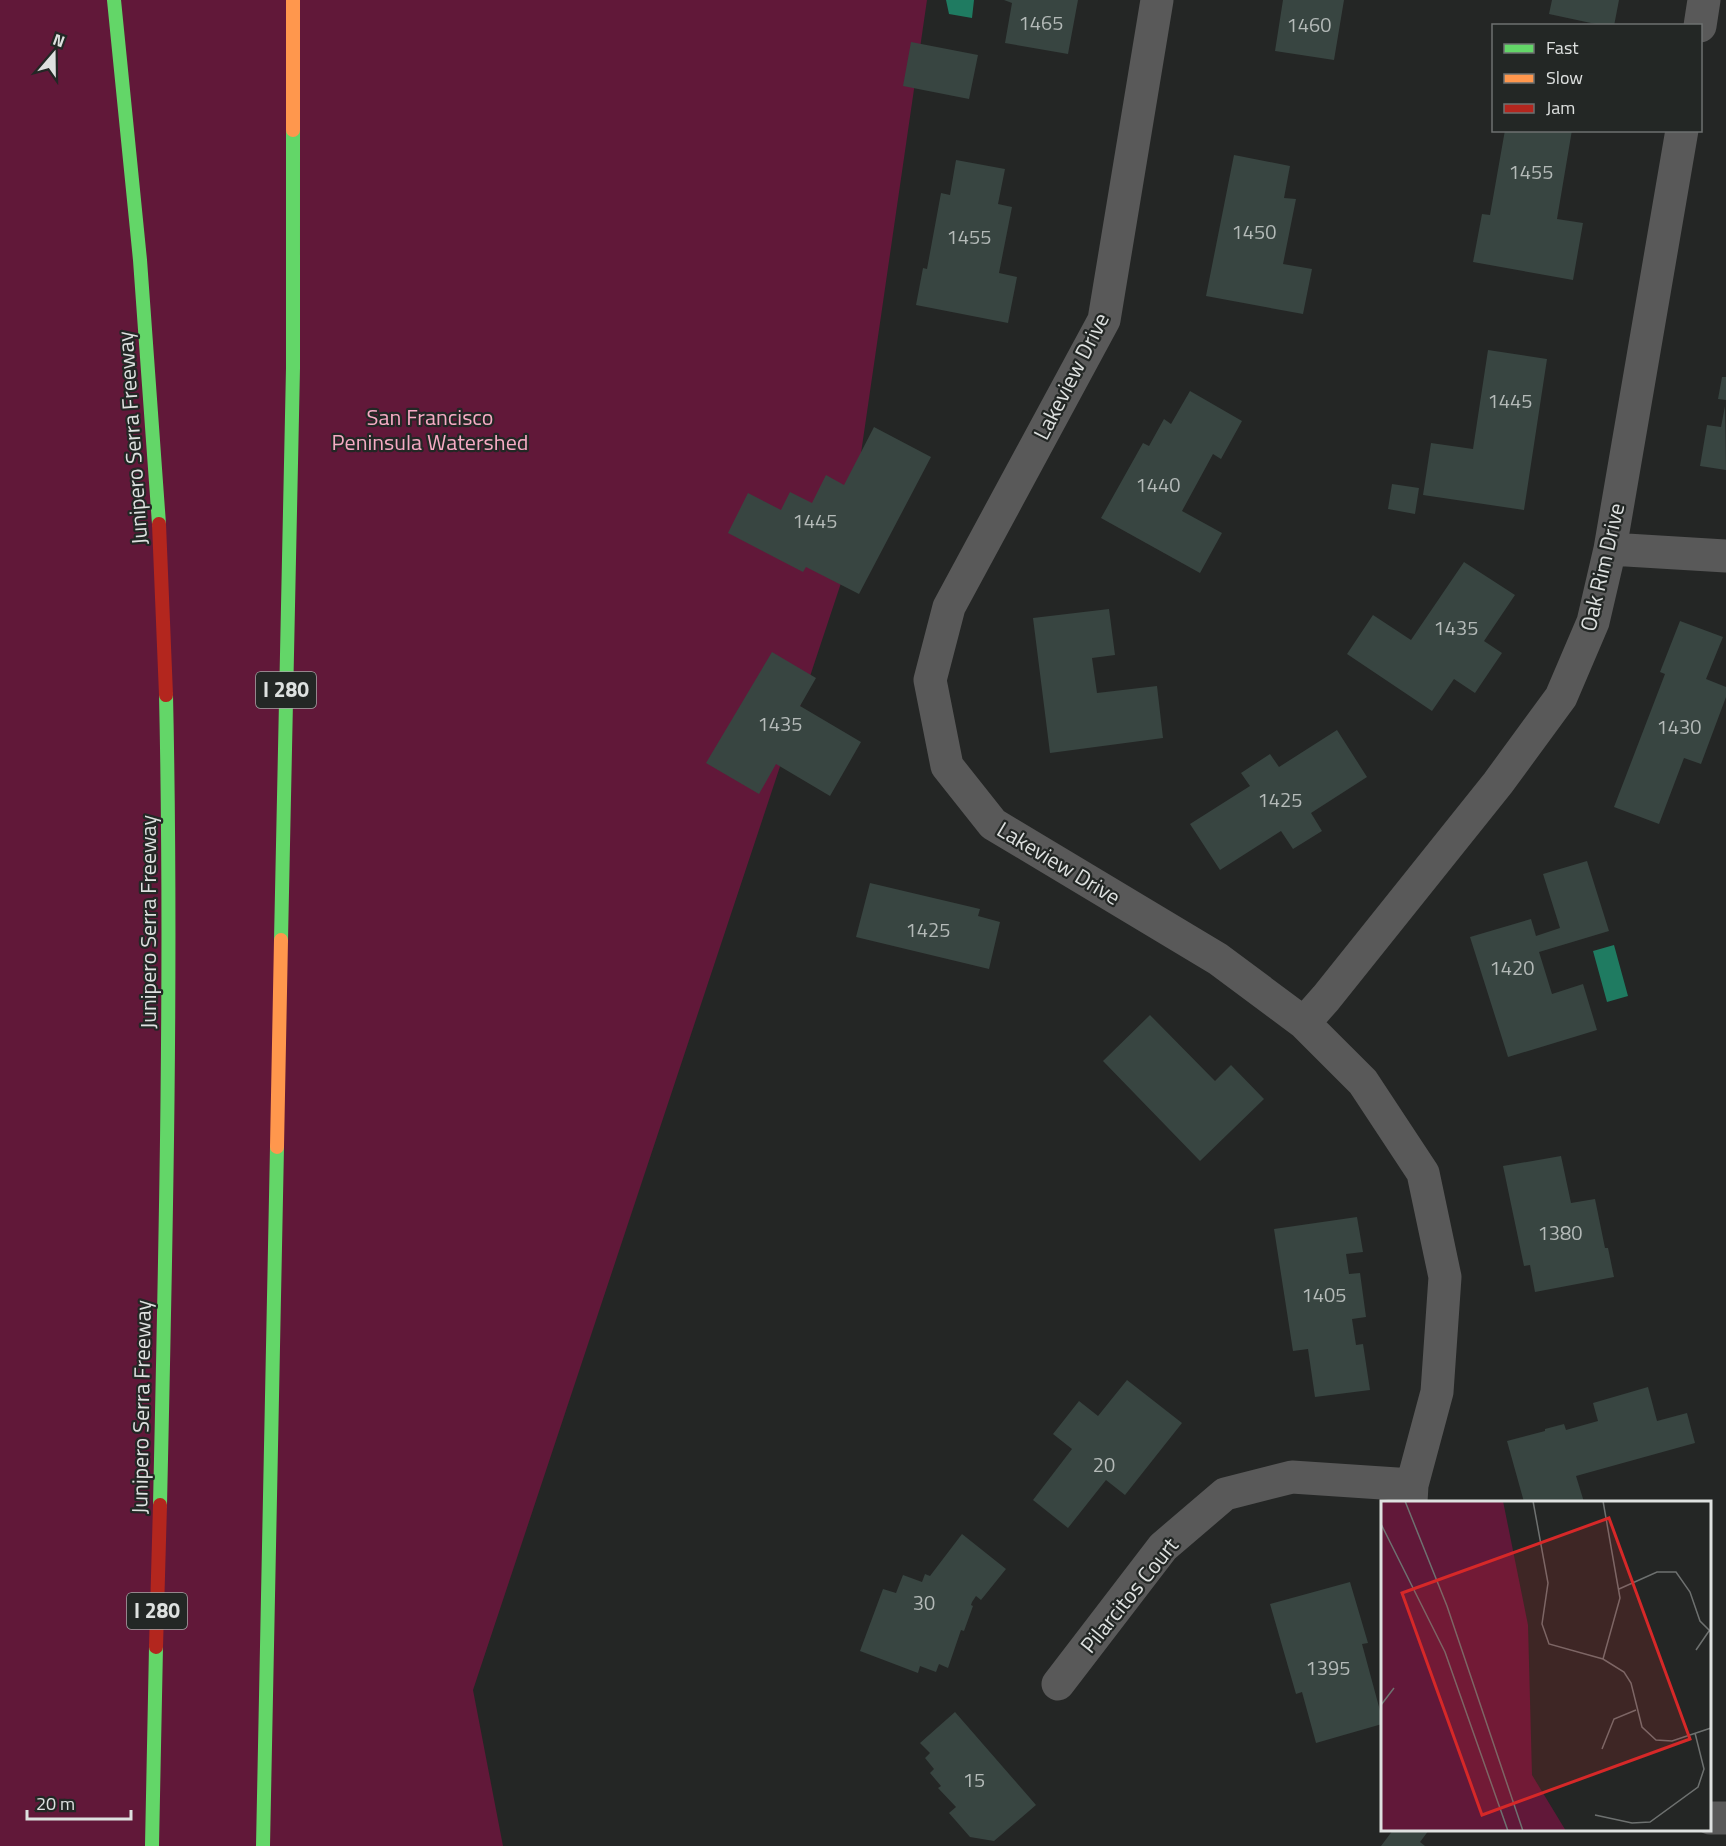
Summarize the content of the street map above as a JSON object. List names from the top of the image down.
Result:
{
  "streets": {
    "highway": ["Junipero Serra Freeway", "I 280"],
    "street": ["Lakeview Drive", "Oak Rim Drive", "Pilarcitos Court"]
  },
  "crossings": [
    ["Lakeview Drive", "Oak Rim Drive"],
    ["Lakeview Drive", "Pilarcitos Court"]
  ],
  "parks": ["San Francisco Peninsula Watershed"],
  "house_numbers": [
    "1465",
    "1460",
    "1455",
    "1450",
    "1455",
    "1445",
    "1440",
    "1445",
    "1435",
    "1435",
    "1430",
    "1425",
    "1425",
    "1420",
    "1380",
    "1405",
    "20",
    "30",
    "1395",
    "15"
  ],
  "legend": ["Fast", "Slow", "Jam"],
  "scale_bar": "20 m",
  "north": "top"
}
